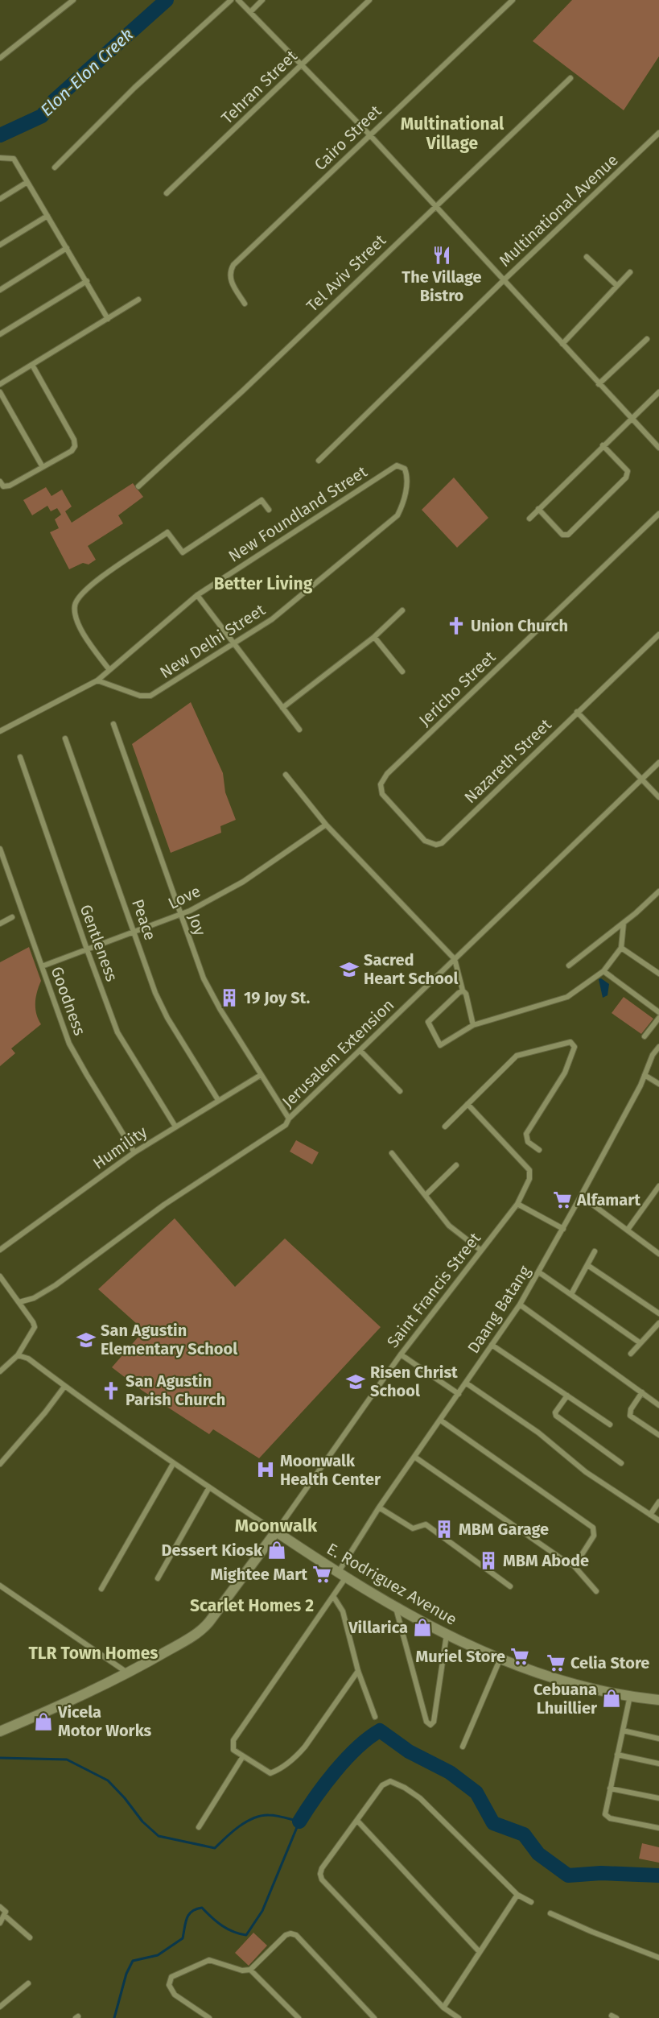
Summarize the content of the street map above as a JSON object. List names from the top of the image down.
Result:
{
  "streets": {
    "main road": ["E. Rodriguez Avenue"],
    "street": [
      "Tehran Street",
      "Cairo Street",
      "Multinational Avenue",
      "Tel Aviv Street",
      "New Foundland Street",
      "New Delhi Street",
      "Jericho Street",
      "Nazareth Street",
      "Love",
      "Peace",
      "Joy",
      "Gentleness",
      "Goodness",
      "Jerusalem Extension",
      "Humility",
      "Saint Francis Street",
      "Daang Batang"
    ]
  },
  "crossings": [
    ["Tehran Street", "Multinational Avenue"],
    ["Cairo Street", "Multinational Avenue"],
    ["Multinational Avenue", "Tel Aviv Street"],
    ["New Foundland Street", "New Delhi Street"],
    ["Jericho Street", "Nazareth Street"],
    ["Love", "Peace"],
    ["Love", "Joy"],
    ["Love", "Gentleness"],
    ["Love", "Goodness"],
    ["Peace", "Humility"],
    ["Joy", "Jerusalem Extension"],
    ["Joy", "Humility"],
    ["Gentleness", "Humility"],
    ["Goodness", "Humility"],
    ["Saint Francis Street", "E. Rodriguez Avenue"],
    ["Daang Batang", "E. Rodriguez Avenue"]
  ],
  "districts": [
    "Multinational Village",
    "Better Living",
    "Moonwalk",
    "Scarlet Homes 2",
    "TLR Town Homes"
  ],
  "water": ["Elon-Elon Creek"],
  "places": {
    "restaurant": ["The Village Bistro"],
    "church": ["Union Church", "San Agustin Parish Church"],
    "school or university": ["Sacred Heart School", "San Agustin Elementary School", "Risen Christ School"],
    "building": ["19 Joy St.", "MBM Garage", "MBM Abode"],
    "supermarket": [
      "Alfamart",
      "Mightee Mart",
      "Muriel Store",
      "Celia Store"
    ],
    "hospital": ["Moonwalk Health Center"],
    "shop": [
      "Dessert Kiosk",
      "Villarica",
      "Cebuana Lhuillier",
      "Vicela Motor Works"
    ]
  }
}
